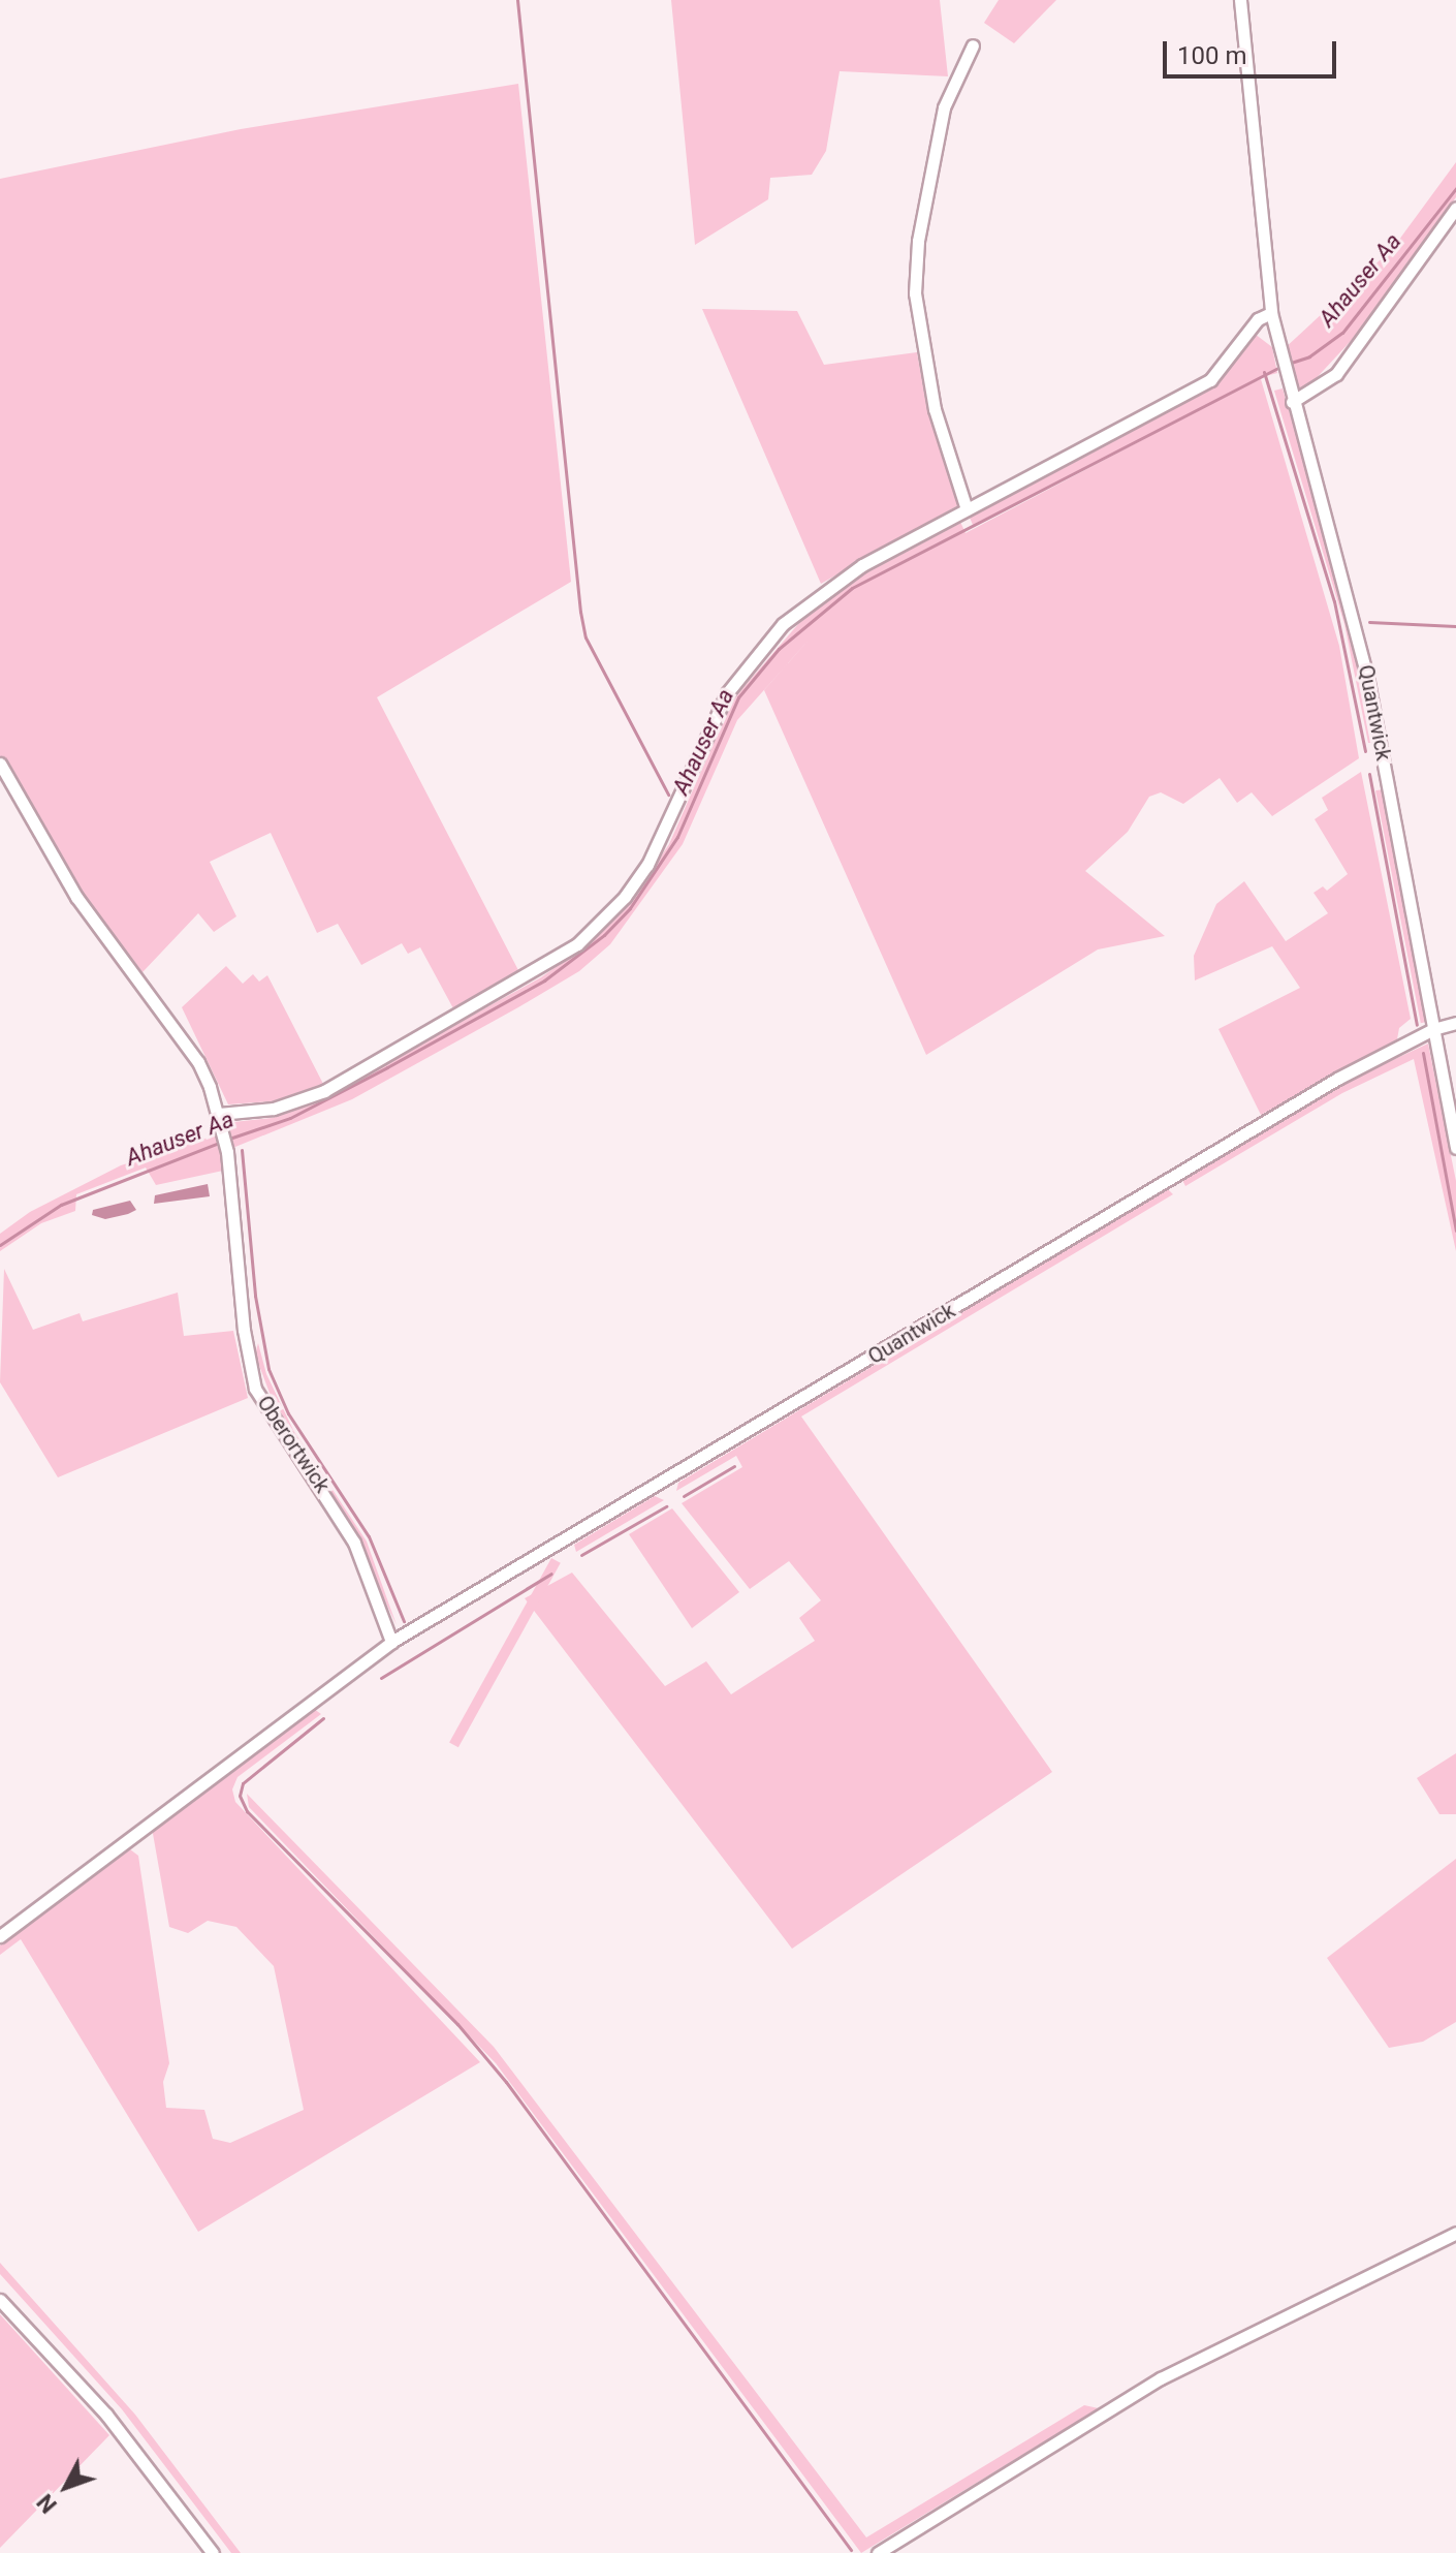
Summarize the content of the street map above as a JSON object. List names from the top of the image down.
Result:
{
  "streets": {
    "street": ["Quantwick", "Oberortwick"]
  },
  "crossings": [
    ["Quantwick", "Oberortwick"]
  ],
  "water": ["Ahauser Aa"],
  "scale_bar": "100 m",
  "north": "bottom left"
}
